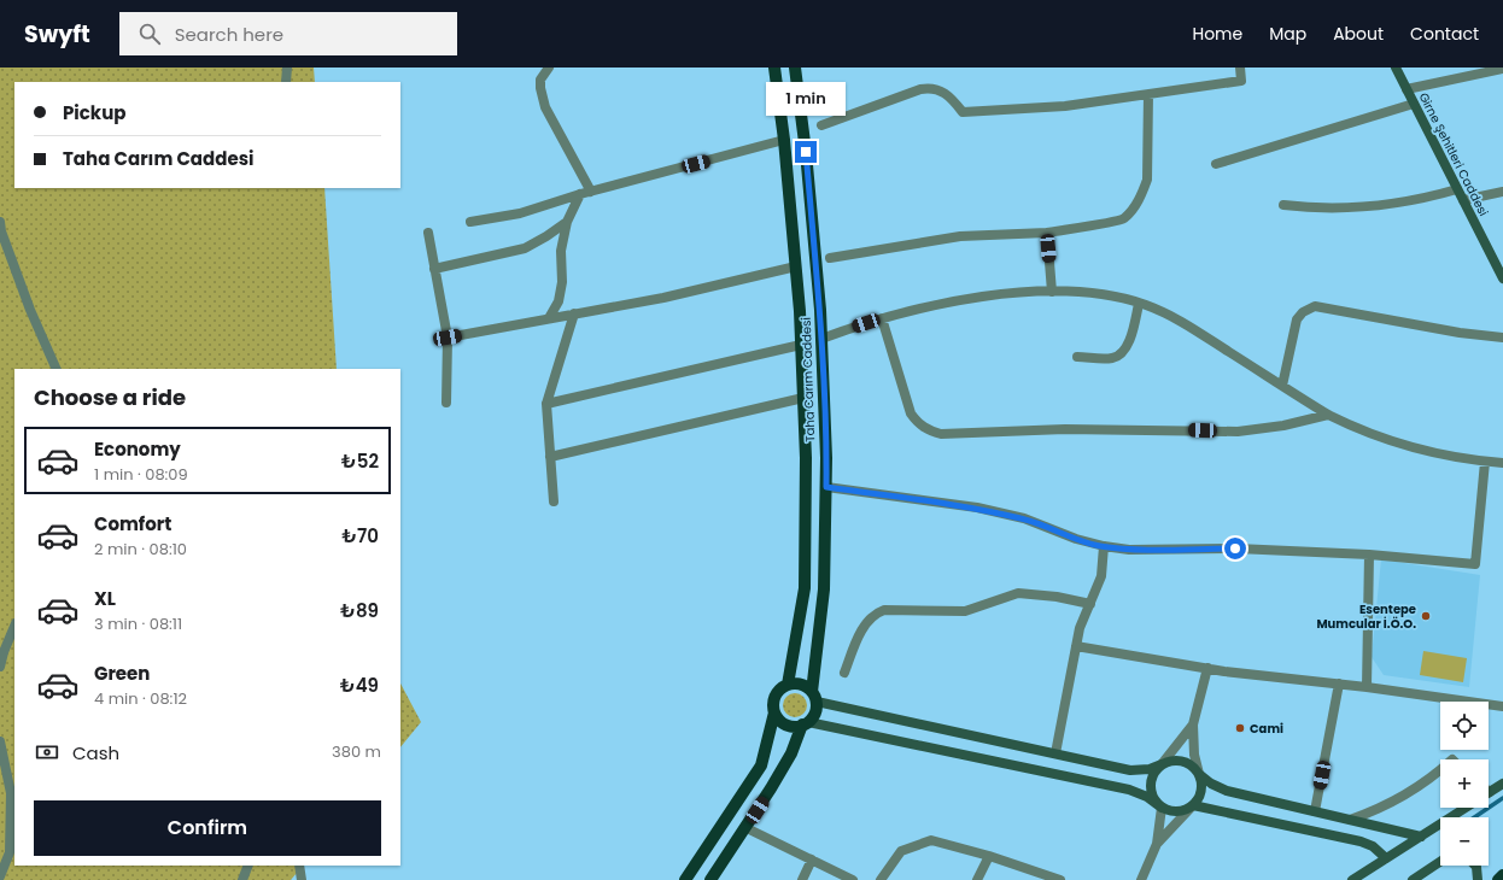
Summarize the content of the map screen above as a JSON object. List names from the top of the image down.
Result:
{
  "streets": {
    "main road": ["Taha Carım Caddesi"],
    "street": ["Girne Şehitleri Caddesi"]
  },
  "places": ["Esentepe Mumcular İ.Ö.O.", "Cami"],
  "page": {
    "header": "Swyft",
    "search": "Search here",
    "nav": [
      "Home",
      "Map",
      "About",
      "Contact"
    ],
    "bubble": "1 min",
    "banner": ["Pickup", "Taha Carım Caddesi"],
    "heading": "Choose a ride",
    "list": [
      {
        "name": "Economy",
        "note": "1 min · 08:09",
        "value": "₺52"
      },
      {
        "name": "Comfort",
        "note": "2 min · 08:10",
        "value": "₺70"
      },
      {
        "name": "XL",
        "note": "3 min · 08:11",
        "value": "₺89"
      },
      {
        "name": "Green",
        "note": "4 min · 08:12",
        "value": "₺49"
      }
    ],
    "map_buttons": ["+", "−"],
    "pay": ["Cash", "380 m"],
    "buttons": "Confirm"
  }
}
